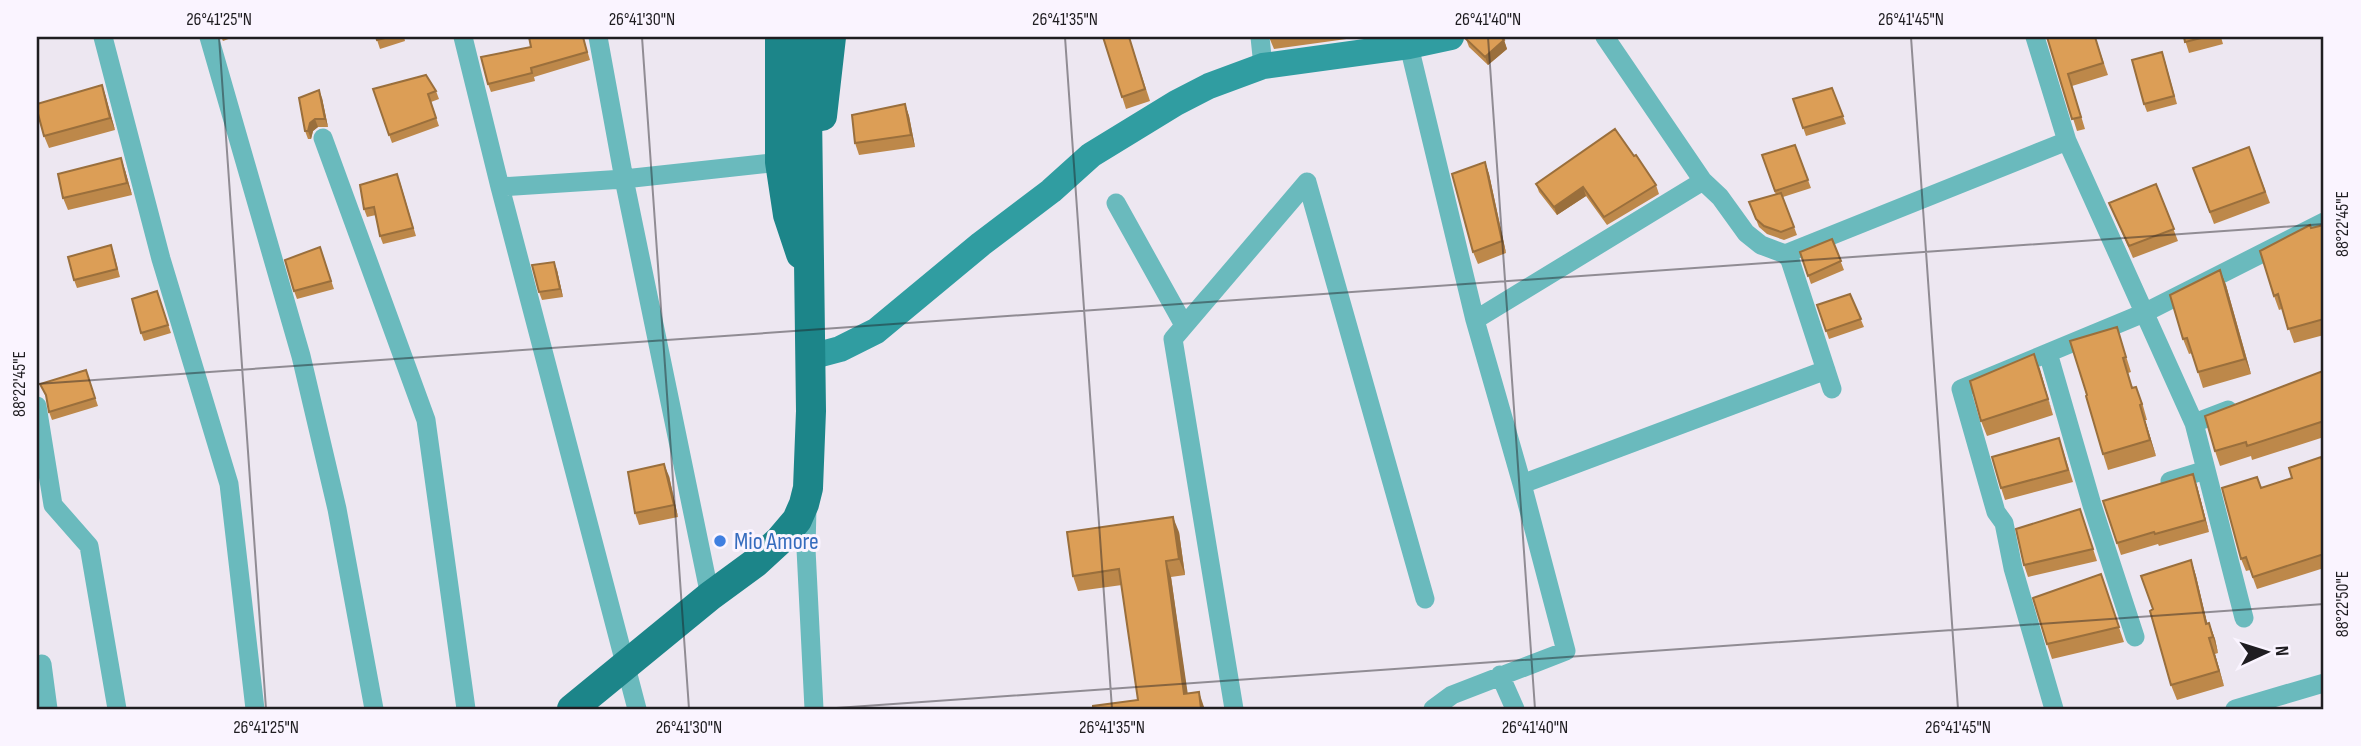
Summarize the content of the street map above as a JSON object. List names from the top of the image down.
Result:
{
  "places": ["Mio Amore"],
  "north": "right",
  "coordinates": [
    "26°41'25\"N",
    "26°41'30\"N",
    "26°41'35\"N",
    "26°41'40\"N",
    "26°41'45\"N",
    "88°22'45\"E",
    "88°22'50\"E"
  ]
}
